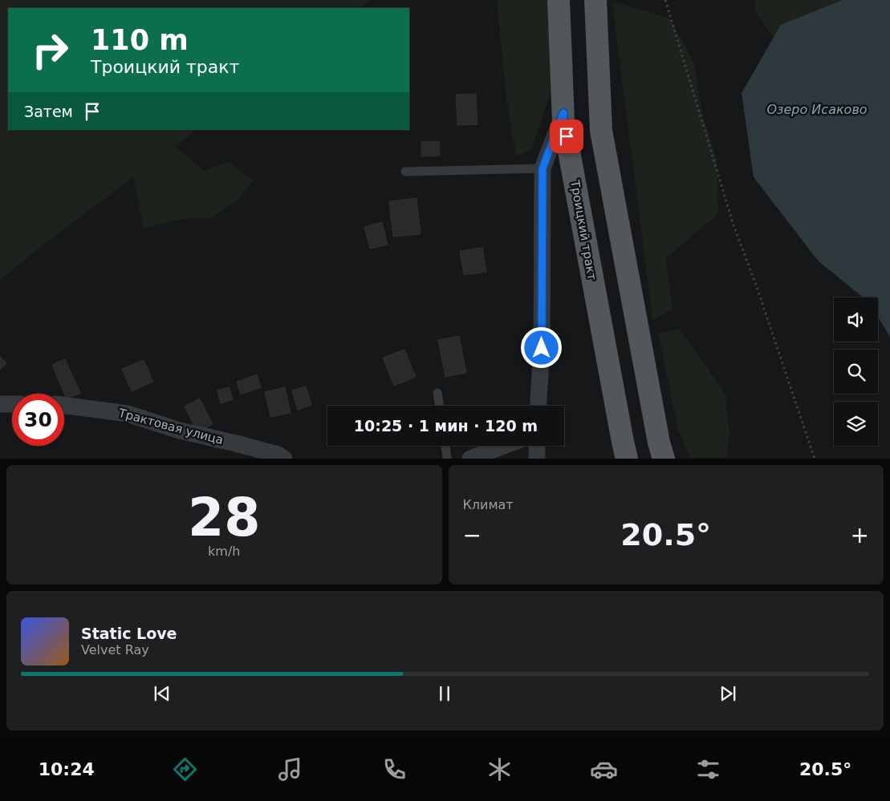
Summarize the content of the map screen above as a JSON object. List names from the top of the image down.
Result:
{
  "streets": {
    "main road": ["Троицкий тракт"],
    "street": ["Трактовая улица"]
  },
  "water": ["Озеро Исаково"],
  "page": {
    "turn": ["110 m", "Троицкий тракт"],
    "then": "Затем",
    "limit": "30",
    "trip": "10:25 · 1 мин · 120 m",
    "tile": [
      ["28", "km/h"],
      "Климат"
    ],
    "heat": ["−", "20.5°", "+"],
    "song": ["Static Love", "Velvet Ray"],
    "tabs": ["10:24", "20.5°"]
  }
}
